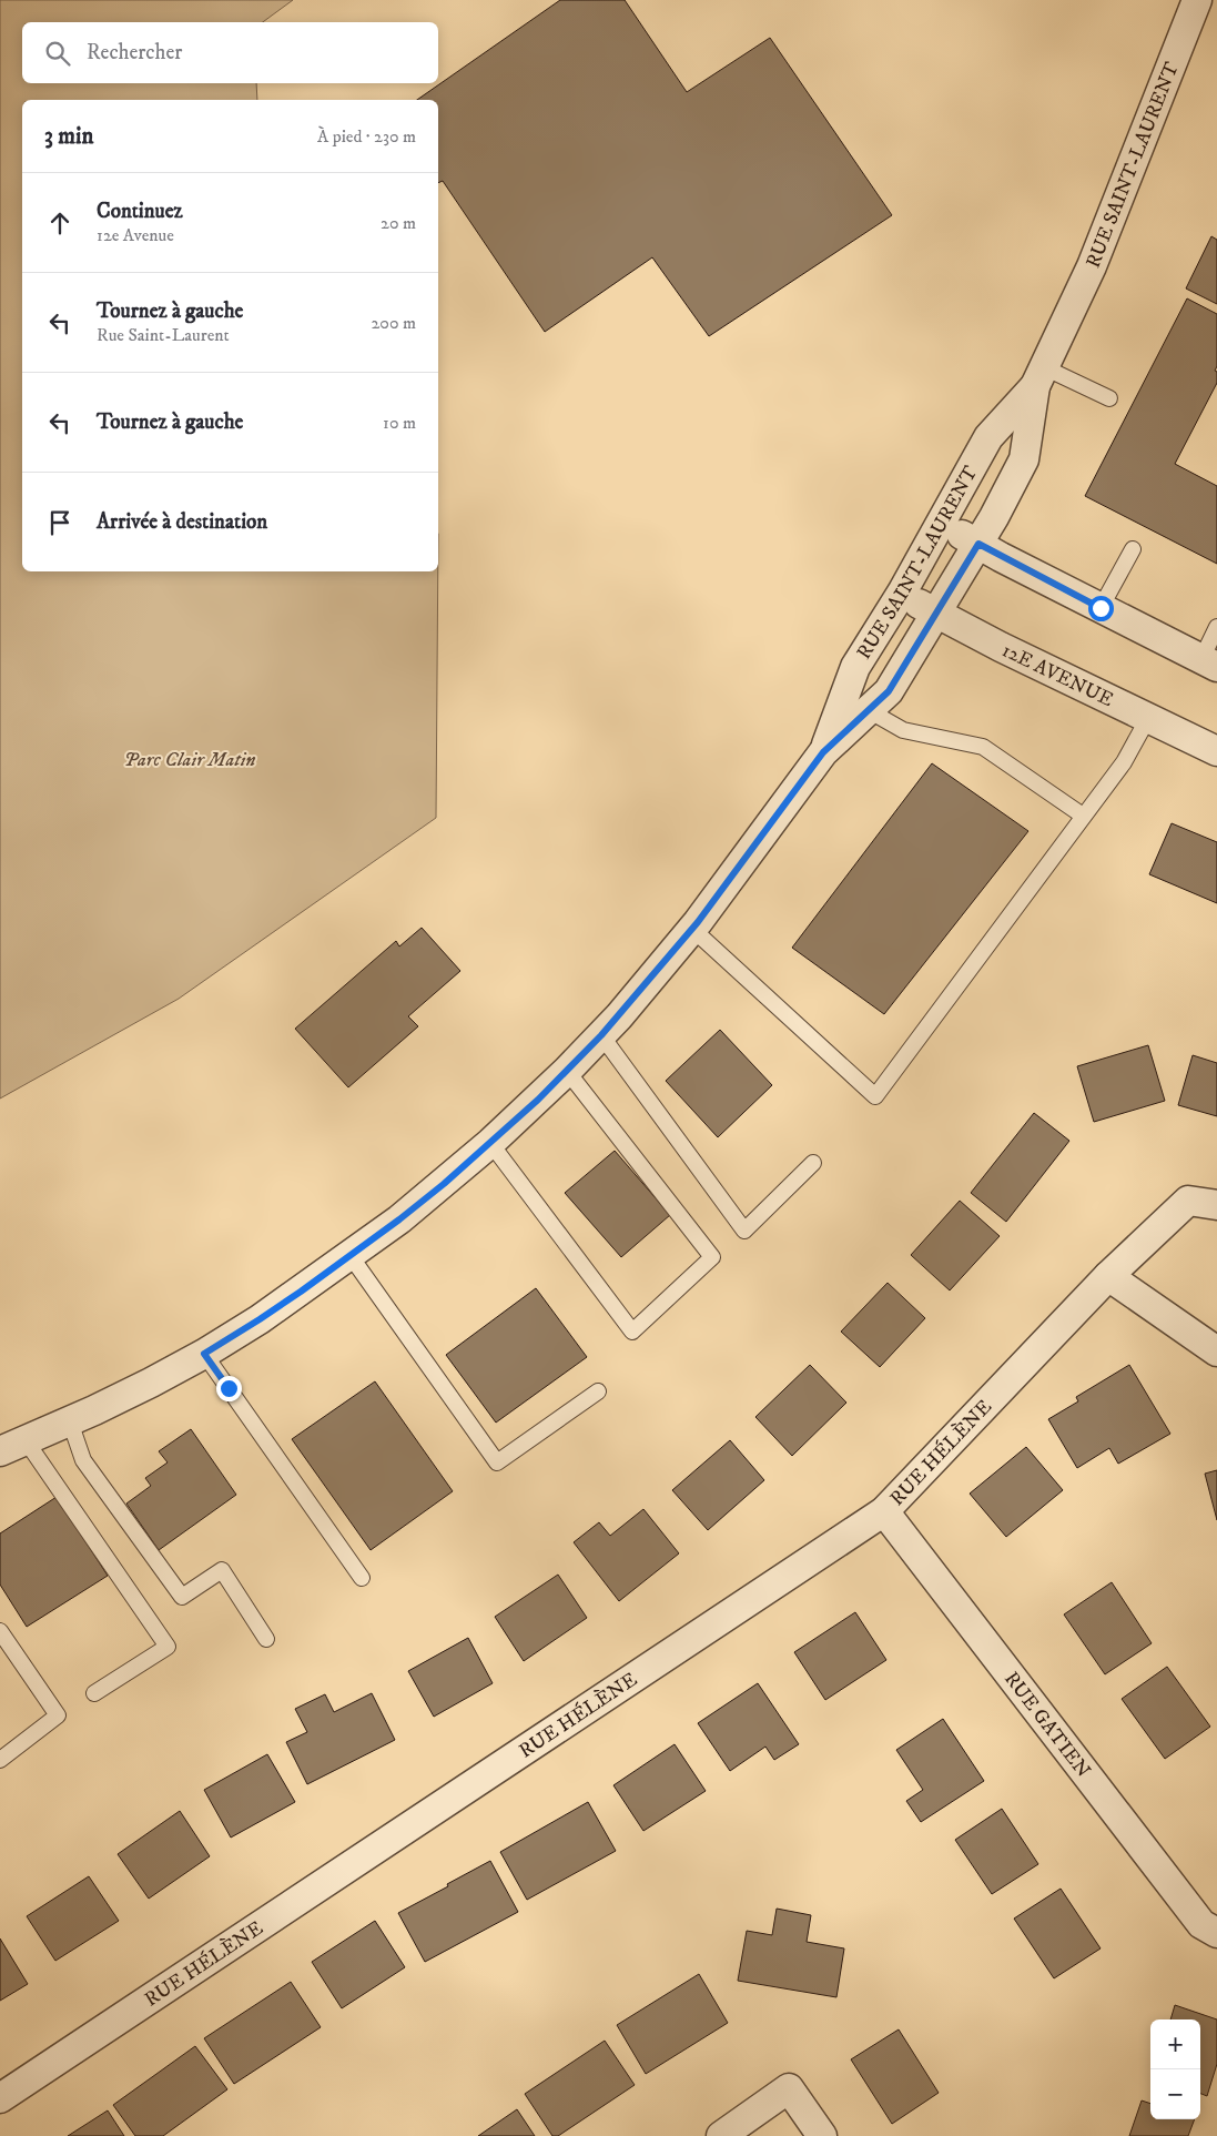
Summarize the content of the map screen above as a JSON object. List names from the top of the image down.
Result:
{
  "streets": {
    "street": [
      "RUE SAINT-LAURENT",
      "12E AVENUE",
      "RUE HÉLÈNE",
      "RUE GATIEN"
    ]
  },
  "crossings": [
    ["RUE SAINT-LAURENT", "12E AVENUE"],
    ["RUE HÉLÈNE", "RUE GATIEN"]
  ],
  "parks": ["Parc Clair Matin"],
  "page": {
    "search": "Rechercher",
    "heading": ["3 min", "À pied · 230 m"],
    "list": [
      ["Continuez", "12e Avenue", "20 m"],
      ["Tournez à gauche", "Rue Saint-Laurent", "200 m"],
      ["Tournez à gauche", "10 m"],
      "Arrivée à destination"
    ],
    "map_buttons": ["+", "−"]
  }
}
